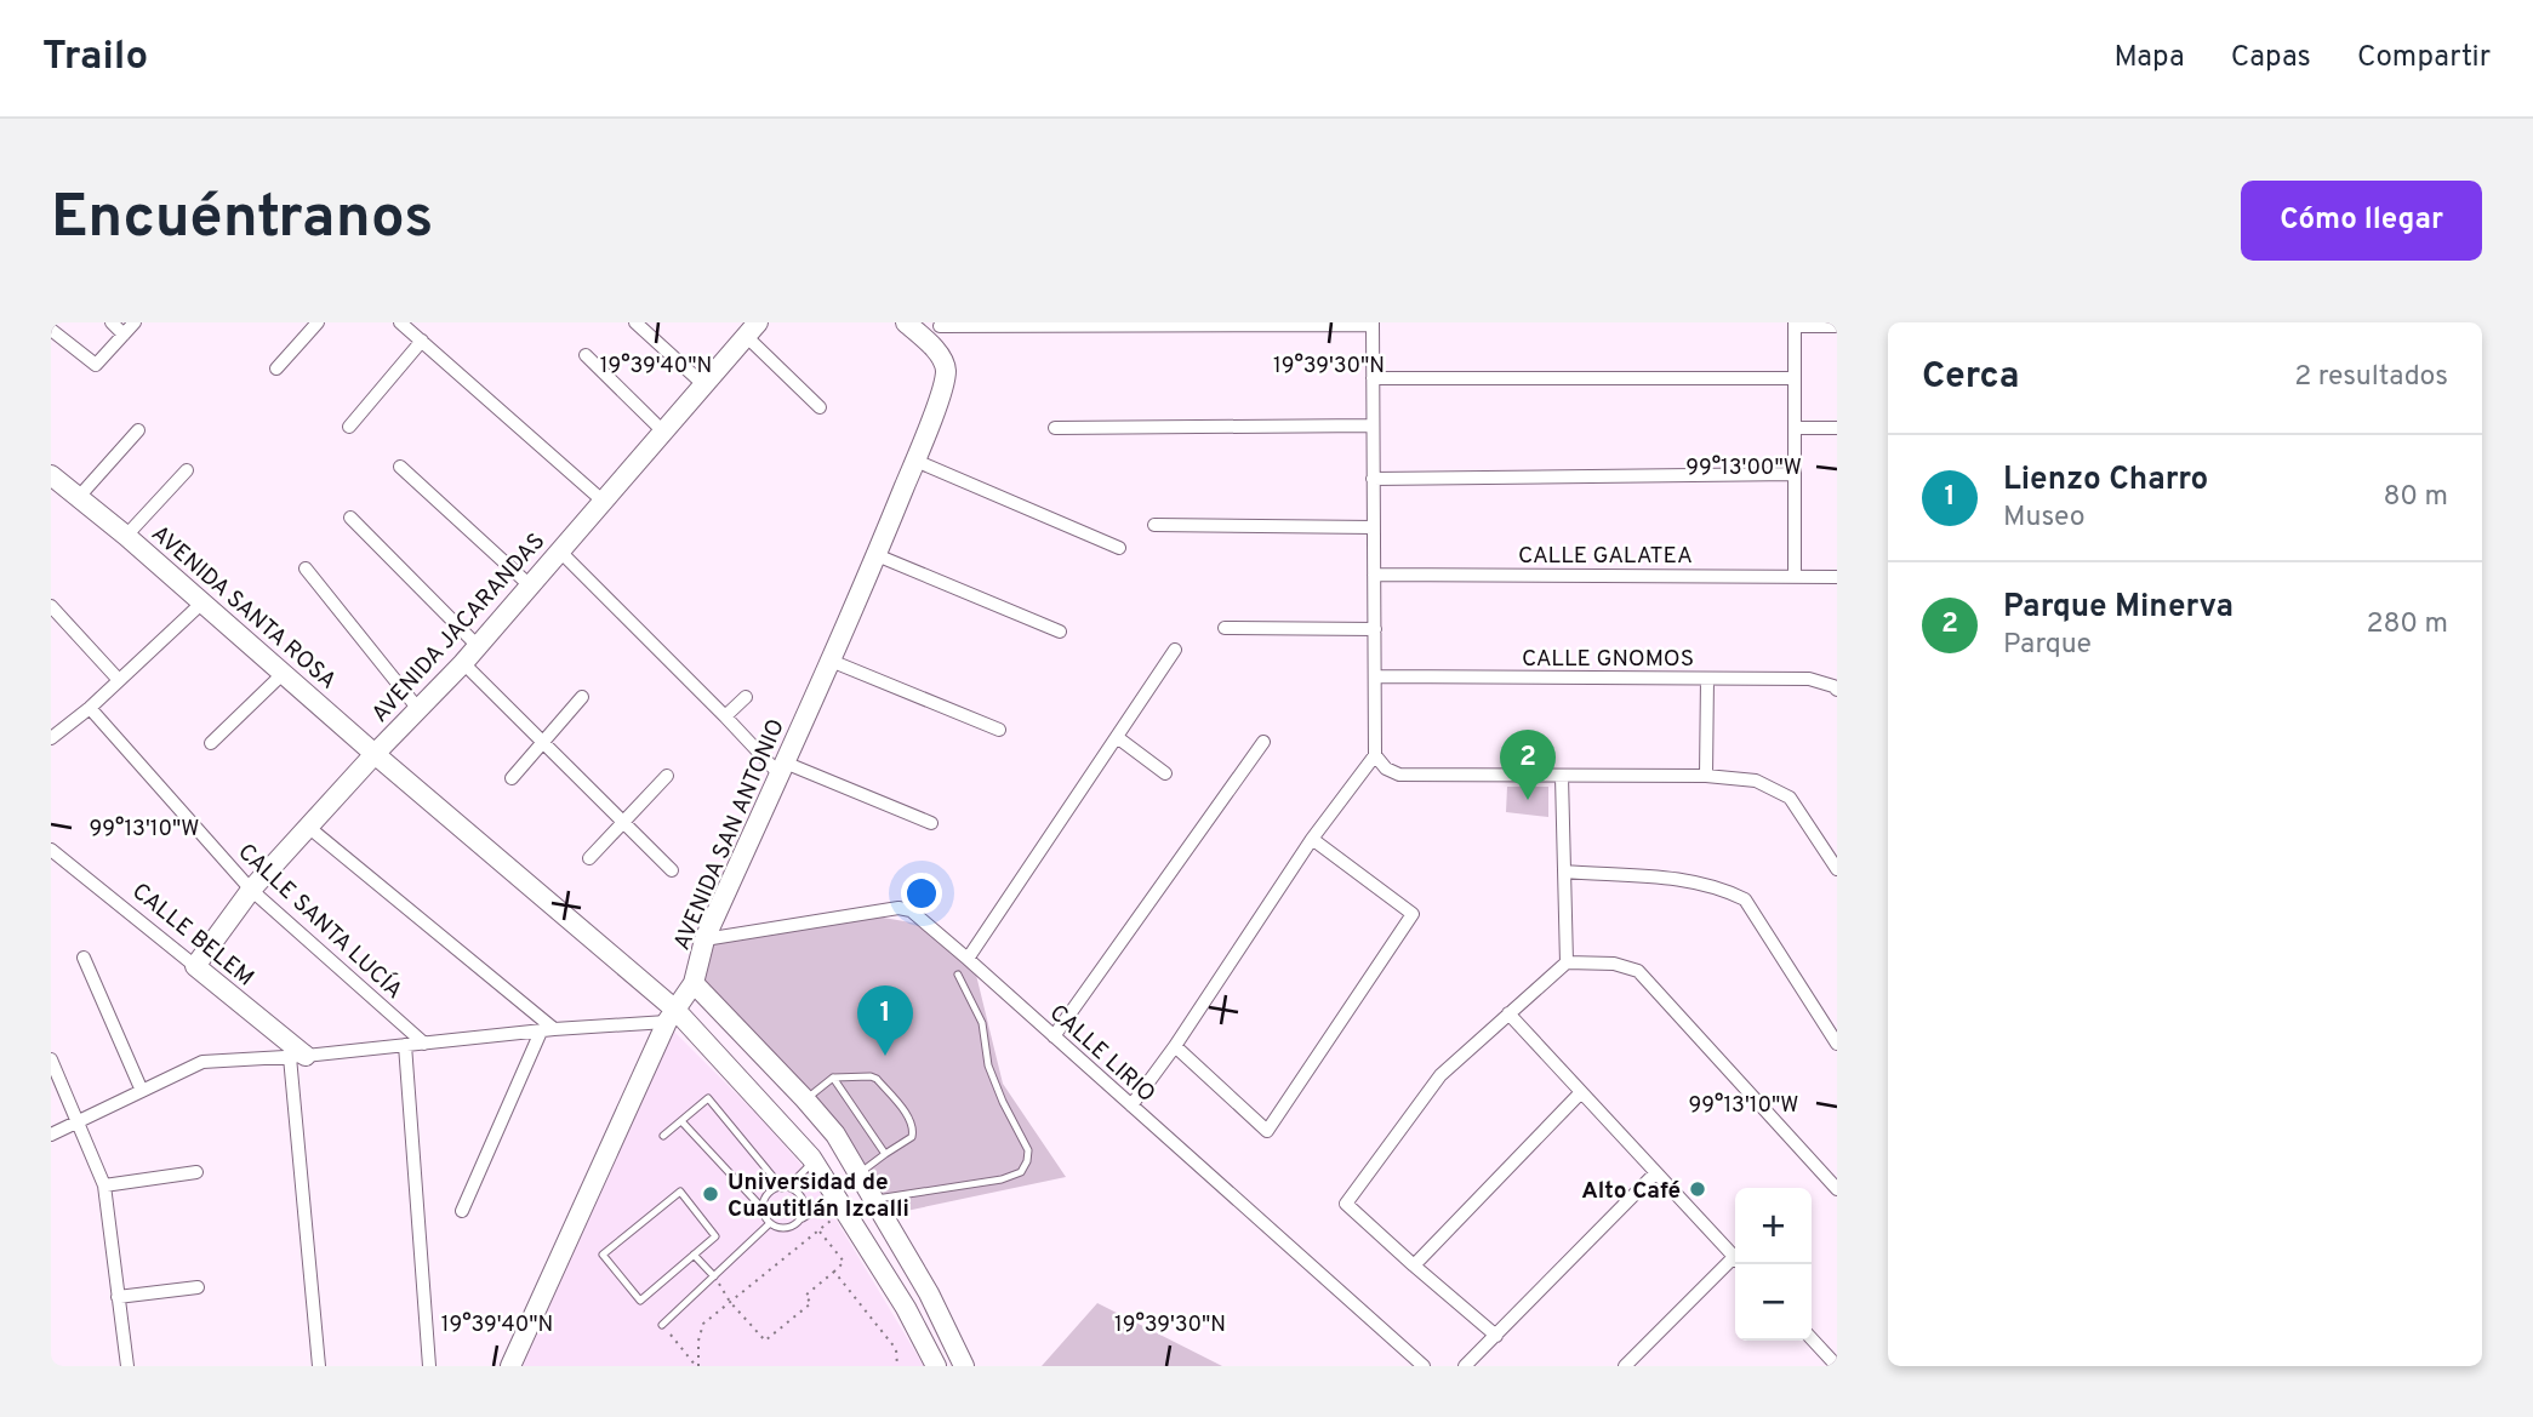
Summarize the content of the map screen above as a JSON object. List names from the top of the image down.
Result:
{
  "streets": {
    "street": [
      "CALLE GALATEA",
      "AVENIDA SANTA ROSA",
      "AVENIDA JACARANDAS",
      "CALLE GNOMOS",
      "AVENIDA SAN ANTONIO",
      "CALLE SANTA LUCÍA",
      "CALLE BELEM",
      "CALLE LIRIO"
    ]
  },
  "crossings": [
    ["AVENIDA SANTA ROSA", "AVENIDA JACARANDAS"],
    ["AVENIDA SANTA ROSA", "AVENIDA SAN ANTONIO"],
    ["AVENIDA JACARANDAS", "CALLE SANTA LUCÍA"],
    ["AVENIDA JACARANDAS", "CALLE BELEM"],
    ["AVENIDA SAN ANTONIO", "CALLE LIRIO"]
  ],
  "places": ["Alto Café", "Universidad de Cuautitlán Izcalli"],
  "page": {
    "header": "Trailo",
    "nav": ["Mapa", "Capas", "Compartir"],
    "buttons": "Cómo llegar",
    "title": "Encuéntranos",
    "heading": ["Cerca", "2 resultados"],
    "list": [
      {
        "mark": "1",
        "name": "Lienzo Charro",
        "note": "Museo",
        "value": "80 m"
      },
      {
        "mark": "2",
        "name": "Parque Minerva",
        "note": "Parque",
        "value": "280 m"
      }
    ],
    "pins": ["2", "1"],
    "map_buttons": ["+", "−"]
  },
  "coordinates": [
    "19°39'40\"N",
    "19°39'30\"N",
    "99°13'00\"W",
    "99°13'10\"W"
  ]
}
